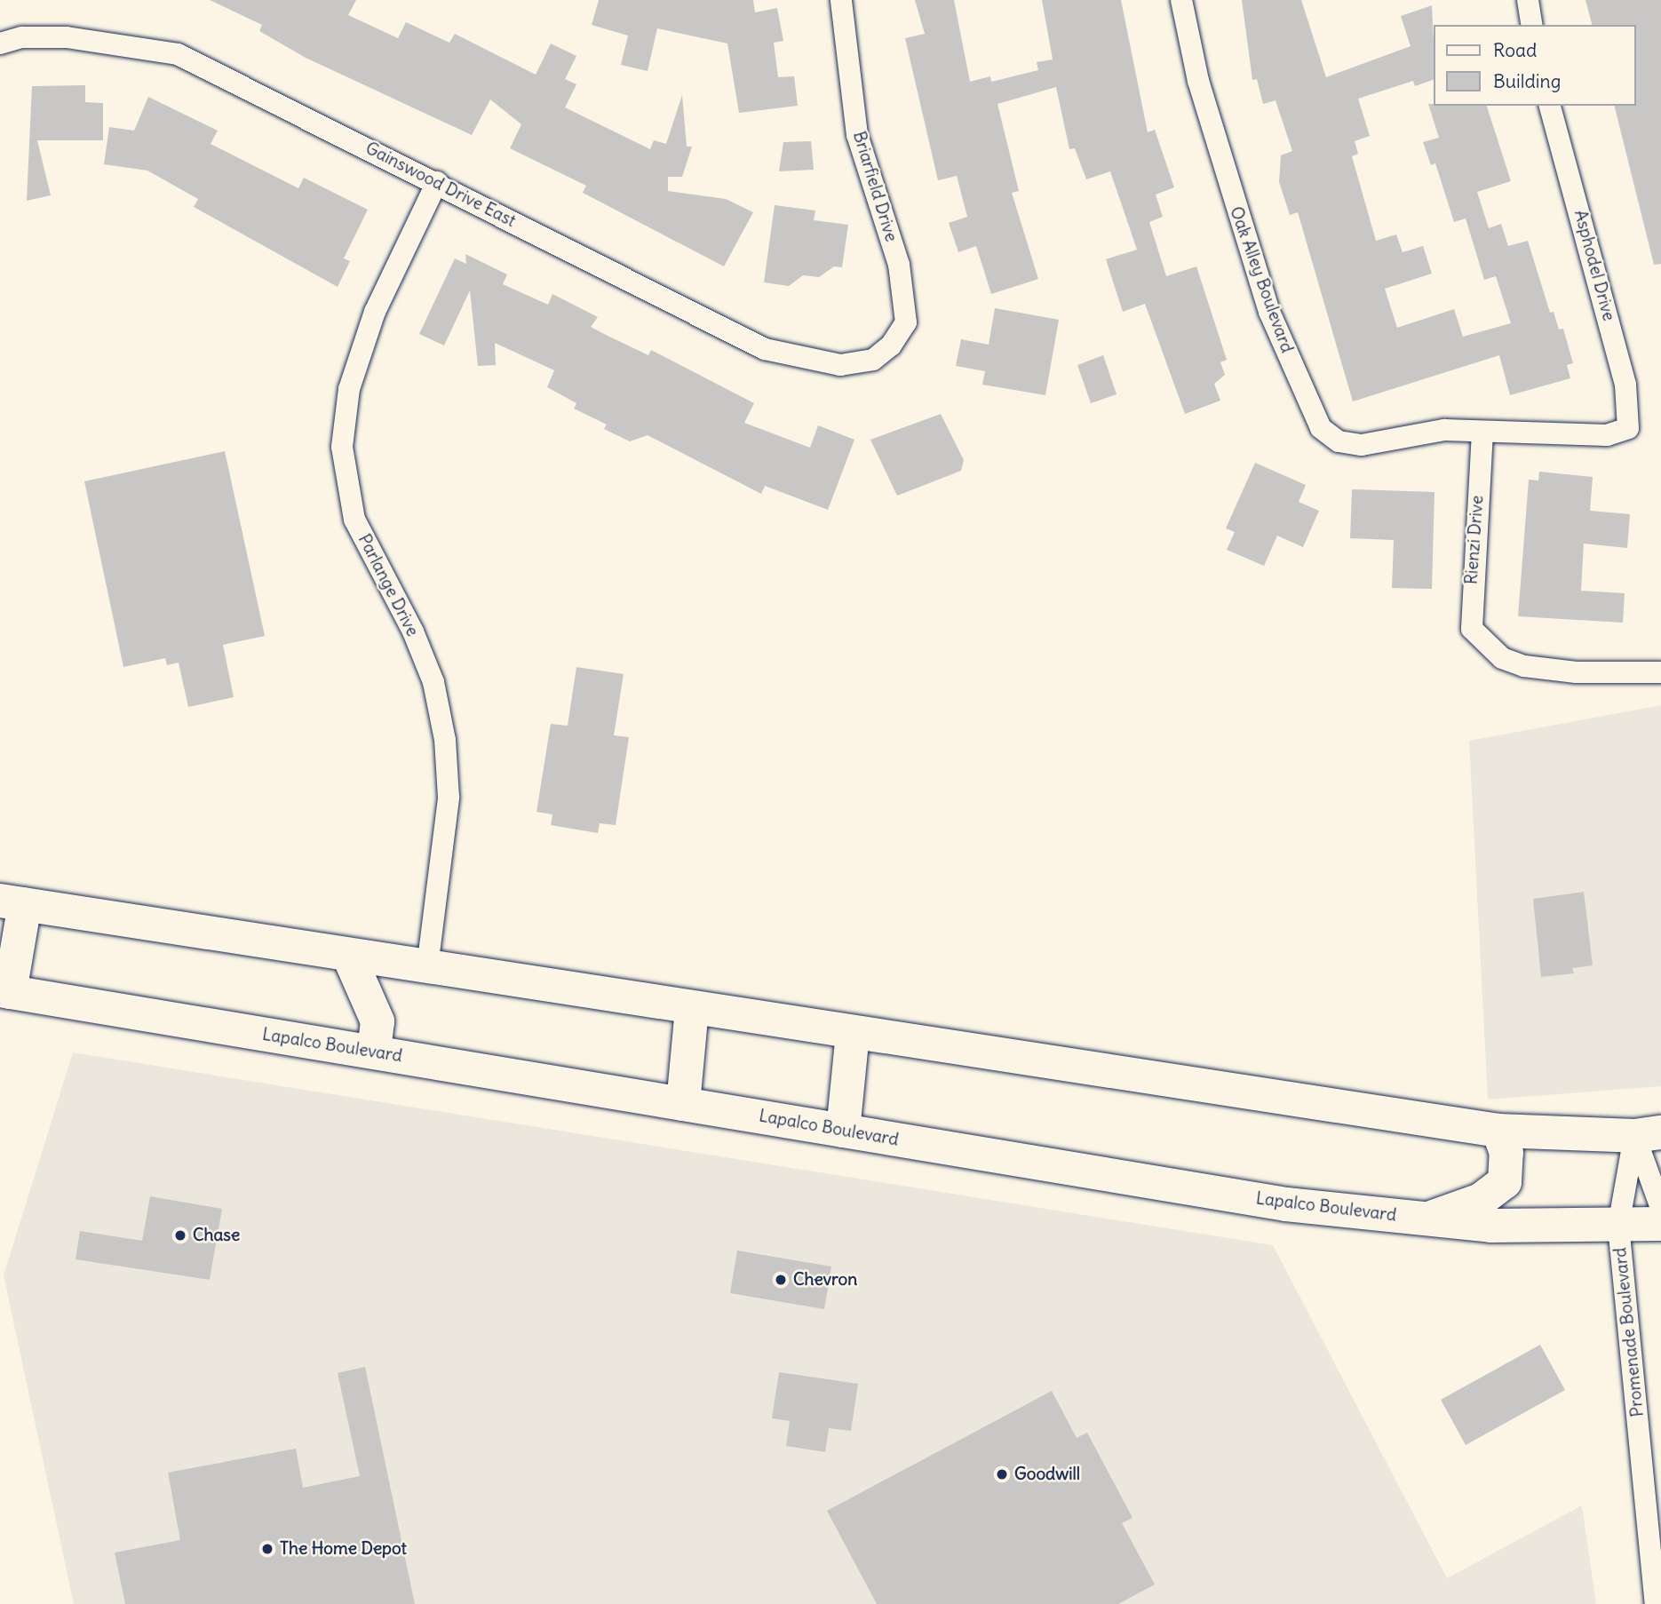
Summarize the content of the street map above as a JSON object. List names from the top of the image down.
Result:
{
  "streets": {
    "main road": ["Lapalco Boulevard"],
    "street": [
      "Gainswood Drive East",
      "Briarfield Drive",
      "Asphodel Drive",
      "Oak Alley Boulevard",
      "Rienzi Drive",
      "Parlange Drive",
      "Promenade Boulevard"
    ]
  },
  "crossings": [
    ["Gainswood Drive East", "Briarfield Drive"],
    ["Gainswood Drive East", "Parlange Drive"],
    ["Asphodel Drive", "Oak Alley Boulevard"],
    ["Oak Alley Boulevard", "Rienzi Drive"],
    ["Lapalco Boulevard", "Promenade Boulevard"]
  ],
  "places": [
    "Chase",
    "Chevron",
    "Goodwill",
    "The Home Depot"
  ],
  "legend": ["Road", "Building"]
}
